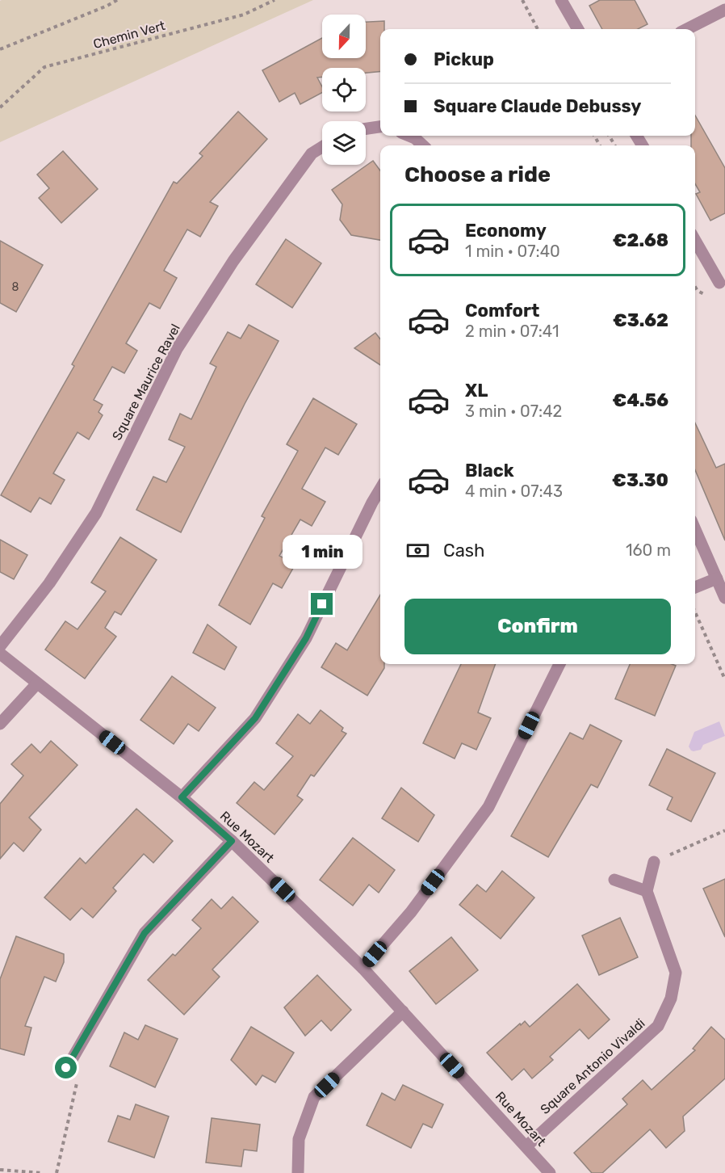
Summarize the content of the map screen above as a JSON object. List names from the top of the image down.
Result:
{
  "streets": {
    "street": ["Square Maurice Ravel", "Rue Mozart", "Square Antonio Vivaldi"],
    "path": ["Chemin Vert"]
  },
  "crossings": [
    ["Rue Mozart", "Square Antonio Vivaldi"]
  ],
  "house_numbers": ["8"],
  "north": "bottom",
  "page": {
    "banner": ["Pickup", "Square Claude Debussy"],
    "heading": "Choose a ride",
    "list": [
      {
        "name": "Economy",
        "note": "1 min · 07:40",
        "value": "€2.68"
      },
      {
        "name": "Comfort",
        "note": "2 min · 07:41",
        "value": "€3.62"
      },
      {
        "name": "XL",
        "note": "3 min · 07:42",
        "value": "€4.56"
      },
      {
        "name": "Black",
        "note": "4 min · 07:43",
        "value": "€3.30"
      }
    ],
    "pay": ["Cash", "160 m"],
    "bubble": "1 min",
    "buttons": "Confirm"
  }
}
